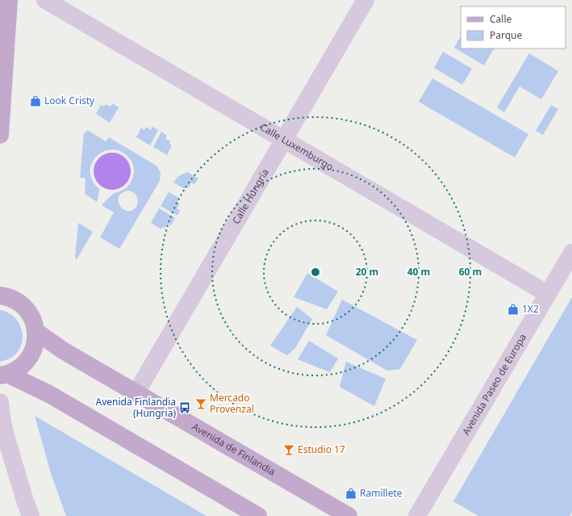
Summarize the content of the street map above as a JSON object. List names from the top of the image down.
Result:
{
  "streets": {
    "main road": ["Avenida de Finlandia"],
    "street": ["Calle Luxemburgo", "Calle Hungría", "Avenida Paseo de Europa"]
  },
  "crossings": [
    ["Calle Luxemburgo", "Calle Hungría"],
    ["Calle Luxemburgo", "Avenida Paseo de Europa"],
    ["Calle Hungría", "Avenida de Finlandia"]
  ],
  "places": {
    "shop": ["Look Cristy", "1X2", "Ramillete"],
    "bar": ["Mercado Provenzal", "Estudio 17"],
    "bus stop": ["Avenida Finlandia (Hungria)"]
  },
  "legend": ["Calle", "Parque"],
  "rings": ["20 m", "40 m", "60 m"]
}
